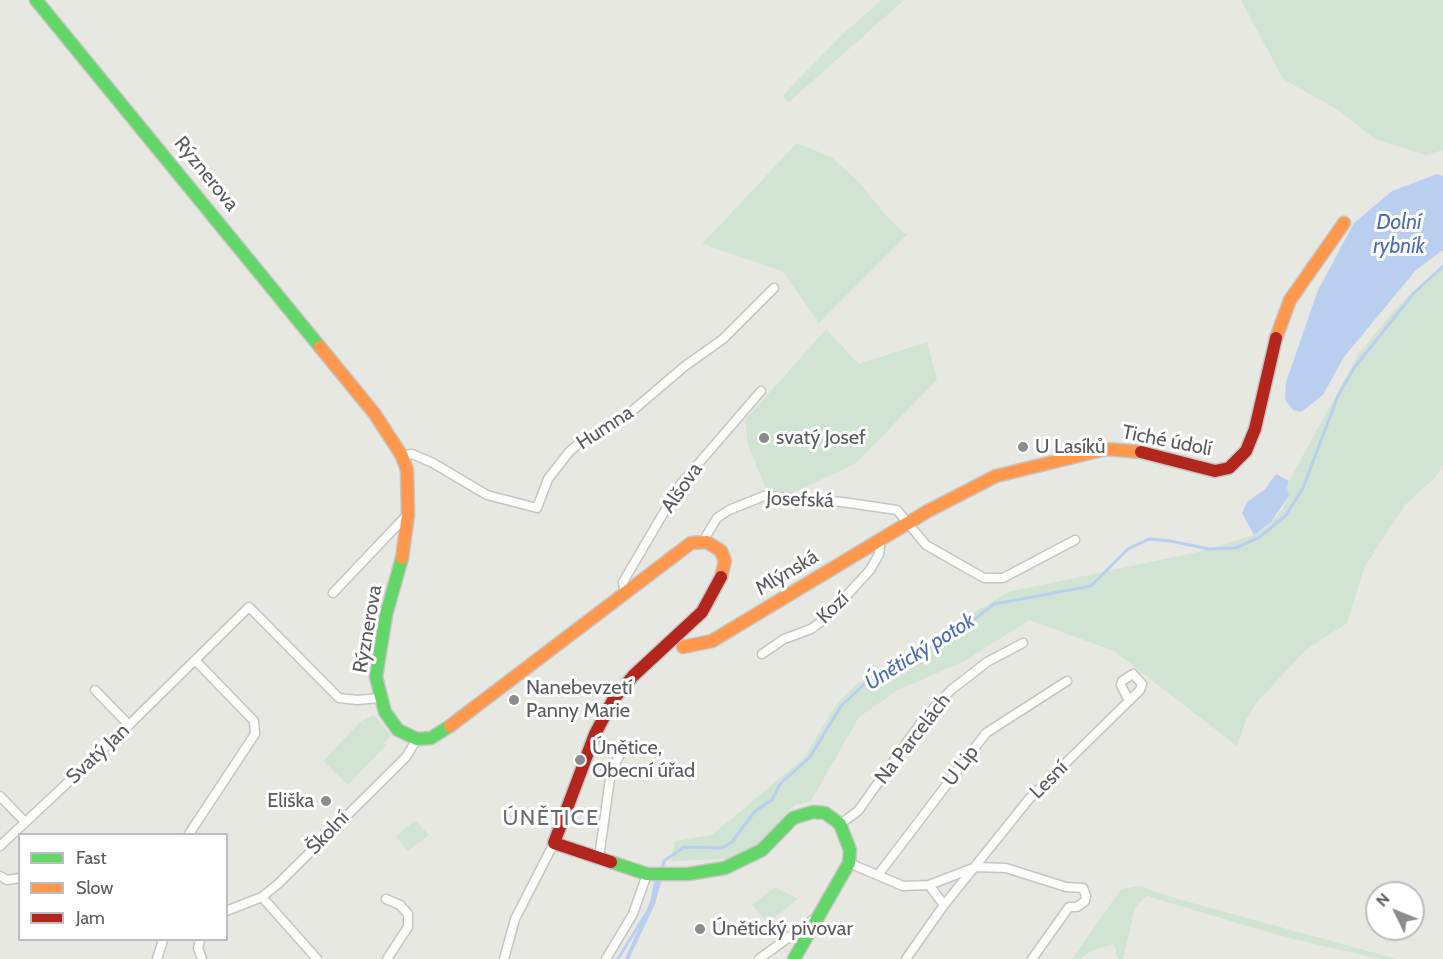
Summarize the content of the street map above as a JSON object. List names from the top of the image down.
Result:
{
  "streets": {
    "street": [
      "Rýznerova",
      "Humna",
      "Tiché údolí",
      "Alšova",
      "Josefská",
      "Mlýnská",
      "Kozí",
      "Na Parcelách",
      "Svatý Jan",
      "U Lip",
      "Lesní",
      "Školní"
    ]
  },
  "crossings": [
    ["Rýznerova", "Humna"],
    ["Rýznerova", "Svatý Jan"],
    ["Rýznerova", "Školní"],
    ["Tiché údolí", "Josefská"],
    ["Tiché údolí", "Mlýnská"],
    ["Josefská", "Mlýnská"],
    ["Mlýnská", "Kozí"]
  ],
  "districts": ["ÚNĚTICE"],
  "water": ["Dolní rybník", "Únětický potok"],
  "places": [
    "svatý Josef",
    "U Lasíků",
    "Nanebevzetí Panny Marie",
    "Únětice, Obecní úřad",
    "Eliška",
    "Únětický pivovar"
  ],
  "legend": ["Fast", "Slow", "Jam"],
  "north": "top left"
}
